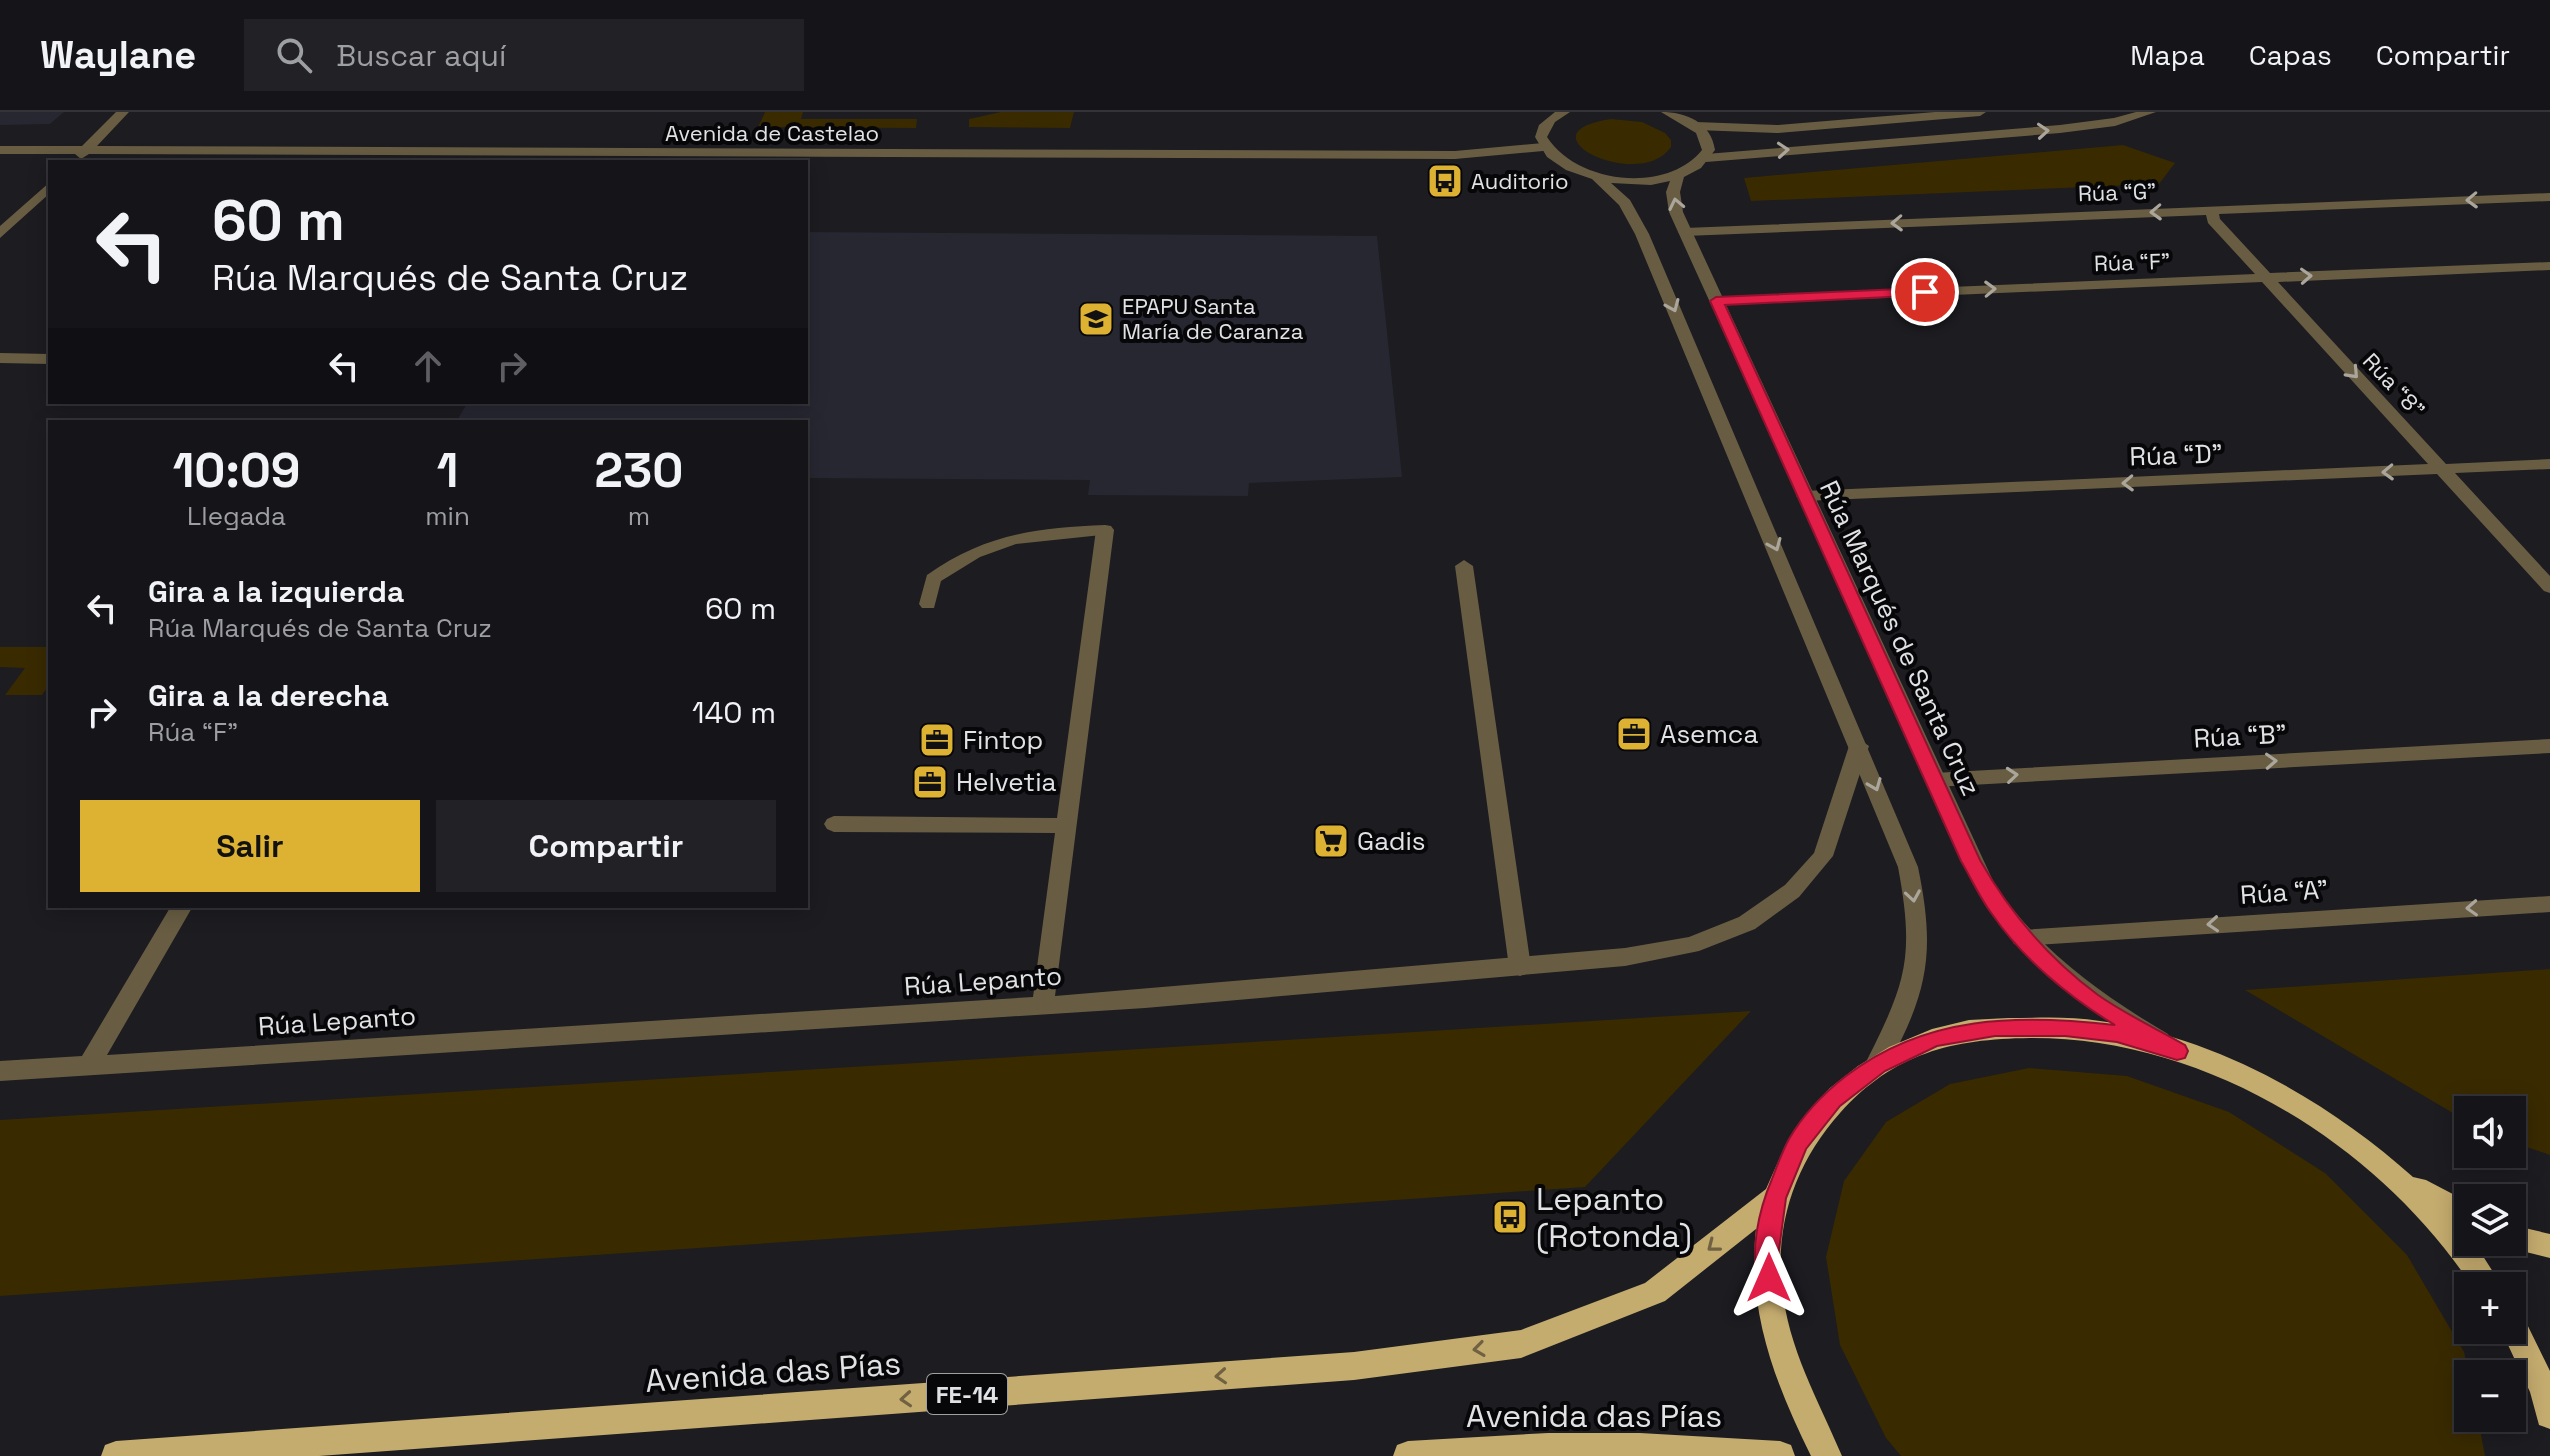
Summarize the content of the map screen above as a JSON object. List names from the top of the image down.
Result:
{
  "streets": {
    "highway": ["Avenida das Pías", "FE-14"],
    "street": [
      "Avenida de Castelao",
      "Rúa “G”",
      "Rúa “F”",
      "Rúa “8”",
      "Rúa “D”",
      "Rúa Marqués de Santa Cruz",
      "Rúa “B”",
      "Rúa “A”",
      "Rúa Lepanto"
    ]
  },
  "crossings": [
    ["Rúa “G”", "Rúa “8”"],
    ["Rúa “G”", "Rúa Marqués de Santa Cruz"],
    ["Rúa “F”", "Rúa “8”"],
    ["Rúa “F”", "Rúa Marqués de Santa Cruz"],
    ["Rúa “8”", "Rúa “D”"],
    ["Rúa “D”", "Rúa Marqués de Santa Cruz"],
    ["Rúa Marqués de Santa Cruz", "Rúa “B”"],
    ["Rúa Marqués de Santa Cruz", "Rúa “A”"]
  ],
  "one_way": [
    "Rúa “8”",
    "Rúa “D”",
    "Rúa “B”",
    "Rúa “A”",
    "Avenida das Pías"
  ],
  "places": {
    "bus stop": ["Auditorio", "Lepanto (Rotonda)"],
    "school or university": ["EPAPU Santa María de Caranza"],
    "office": ["Asemca", "Fintop", "Helvetia"],
    "supermarket": ["Gadis"]
  },
  "page": {
    "header": "Waylane",
    "search": "Buscar aquí",
    "nav": ["Mapa", "Capas", "Compartir"],
    "turn": ["60 m", "Rúa Marqués de Santa Cruz"],
    "eta": [
      "10:09",
      "Llegada",
      "1",
      "min",
      "230",
      "m"
    ],
    "list": [
      {
        "name": "Gira a la izquierda",
        "note": "Rúa Marqués de Santa Cruz",
        "value": "60 m"
      },
      {
        "name": "Gira a la derecha",
        "note": "Rúa “F”",
        "value": "140 m"
      }
    ],
    "buttons": ["Salir", "Compartir"],
    "map_buttons": ["+", "−"]
  }
}
